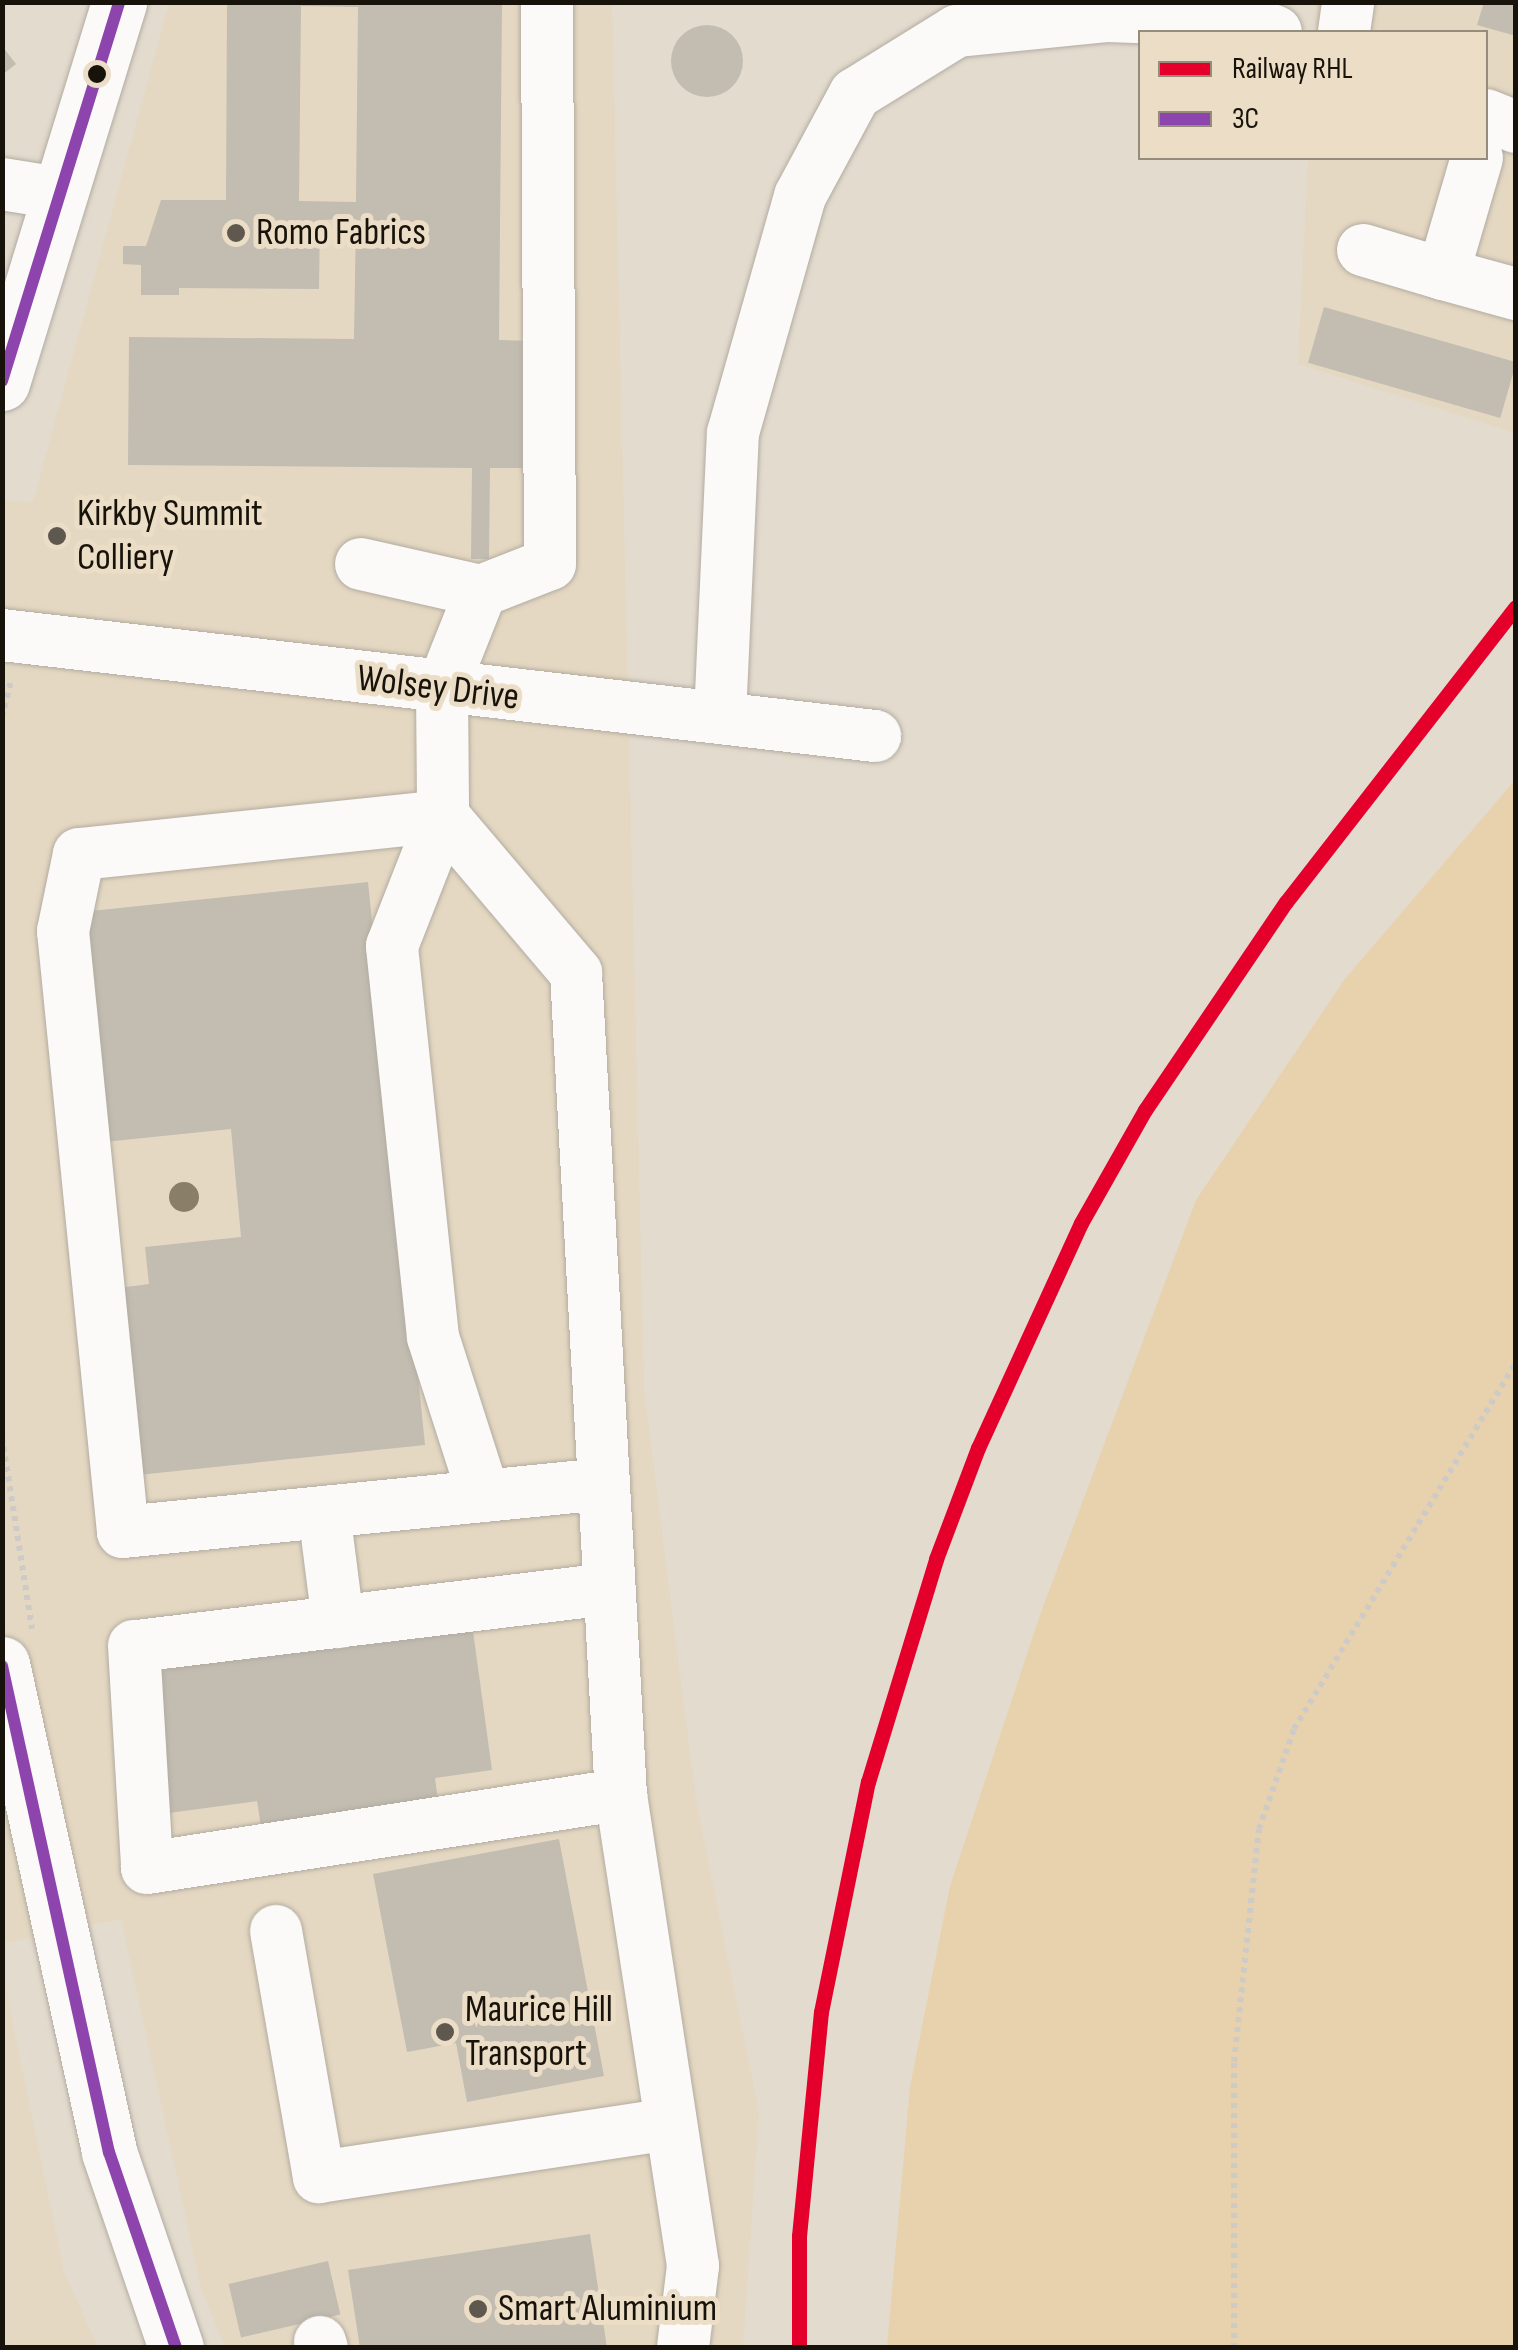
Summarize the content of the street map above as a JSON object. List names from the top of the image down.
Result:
{
  "streets": {
    "street": ["Wolsey Drive"]
  },
  "places": [
    "Romo Fabrics",
    "Kirkby Summit Colliery",
    "Maurice Hill Transport",
    "Smart Aluminium"
  ],
  "lines": ["transit line 3C", "rail line RHL"],
  "legend": ["Railway RHL", "3C"]
}
